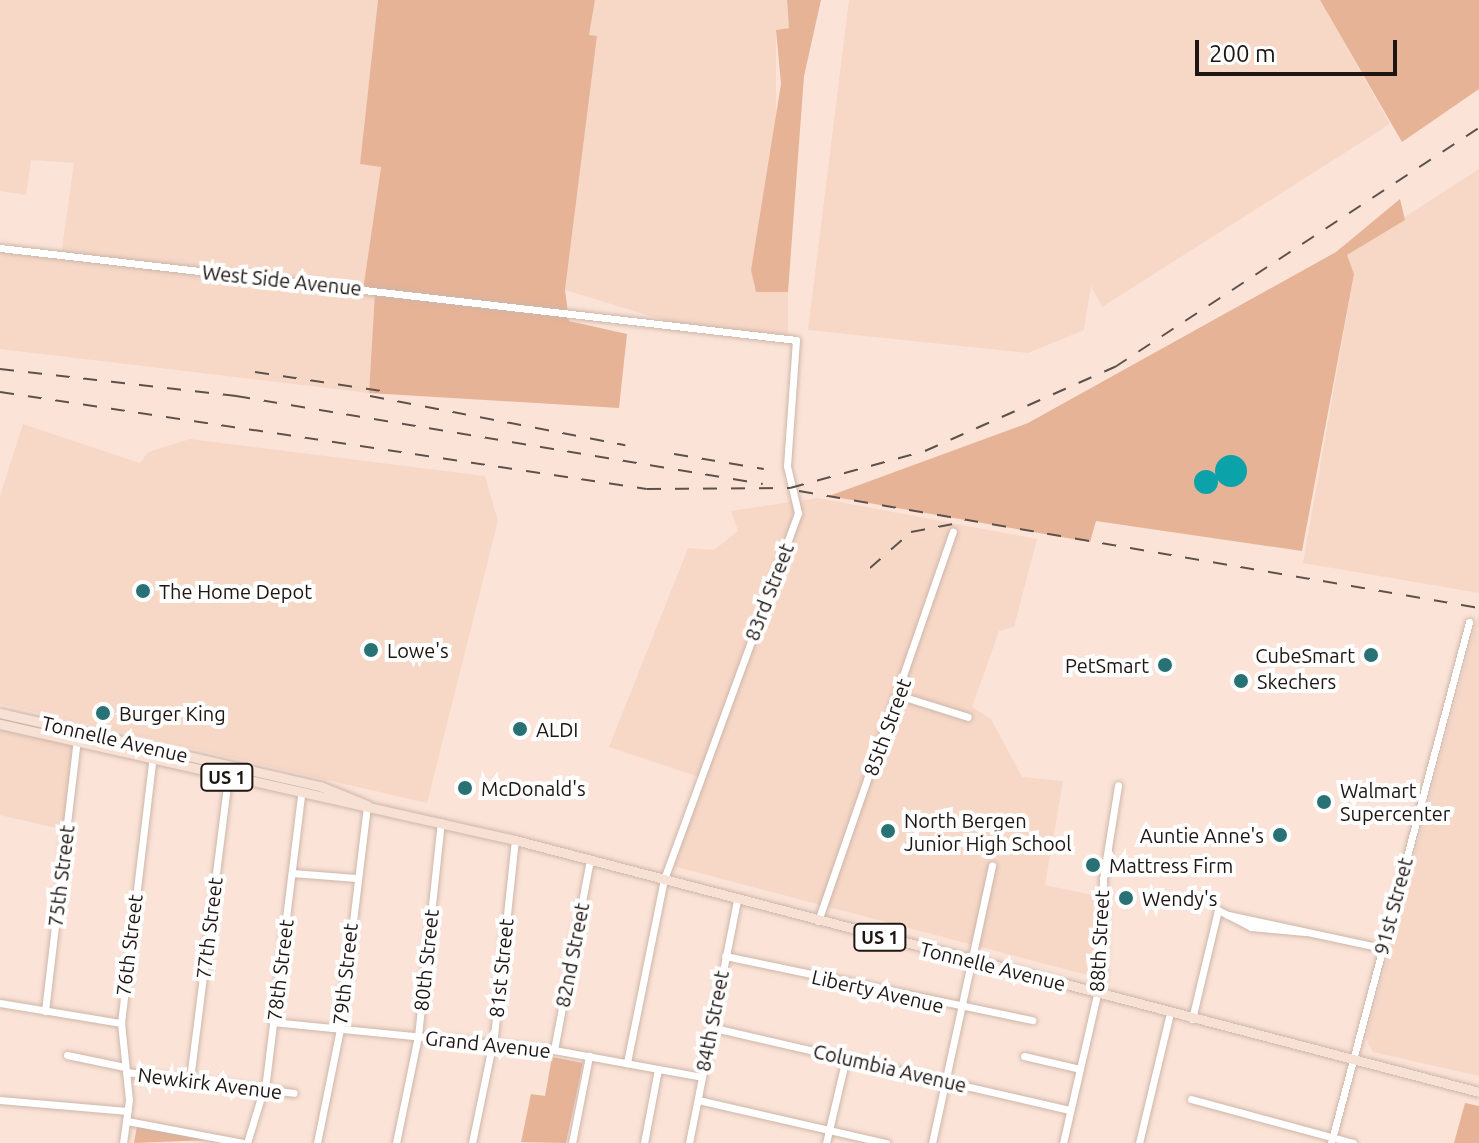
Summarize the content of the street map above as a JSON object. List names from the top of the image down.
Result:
{
  "streets": {
    "main road": ["Tonnelle Avenue", "US 1"],
    "street": [
      "West Side Avenue",
      "83rd Street",
      "85th Street",
      "75th Street",
      "91st Street",
      "77th Street",
      "88th Street",
      "76th Street",
      "82nd Street",
      "80th Street",
      "81st Street",
      "78th Street",
      "79th Street",
      "Liberty Avenue",
      "84th Street",
      "Grand Avenue",
      "Columbia Avenue",
      "Newkirk Avenue"
    ]
  },
  "crossings": [
    ["West Side Avenue", "83rd Street"],
    ["83rd Street", "Tonnelle Avenue"],
    ["83rd Street", "Grand Avenue"],
    ["85th Street", "Tonnelle Avenue"],
    ["Tonnelle Avenue", "75th Street"],
    ["Tonnelle Avenue", "91st Street"],
    ["Tonnelle Avenue", "77th Street"],
    ["Tonnelle Avenue", "88th Street"],
    ["Tonnelle Avenue", "76th Street"],
    ["Tonnelle Avenue", "82nd Street"],
    ["Tonnelle Avenue", "80th Street"],
    ["Tonnelle Avenue", "81st Street"],
    ["Tonnelle Avenue", "78th Street"],
    ["Tonnelle Avenue", "79th Street"],
    ["Tonnelle Avenue", "84th Street"],
    ["77th Street", "Newkirk Avenue"],
    ["88th Street", "Columbia Avenue"],
    ["76th Street", "Newkirk Avenue"],
    ["82nd Street", "Grand Avenue"],
    ["80th Street", "Grand Avenue"],
    ["81st Street", "Grand Avenue"],
    ["78th Street", "Grand Avenue"],
    ["78th Street", "Newkirk Avenue"],
    ["79th Street", "Grand Avenue"],
    ["Liberty Avenue", "84th Street"],
    ["84th Street", "Grand Avenue"],
    ["84th Street", "Columbia Avenue"]
  ],
  "places": [
    "The Home Depot",
    "Lowe's",
    "CubeSmart",
    "PetSmart",
    "Skechers",
    "Burger King",
    "ALDI",
    "McDonald's",
    "Walmart Supercenter",
    "North Bergen Junior High School",
    "Auntie Anne's",
    "Mattress Firm",
    "Wendy's"
  ],
  "scale_bar": "200 m"
}
